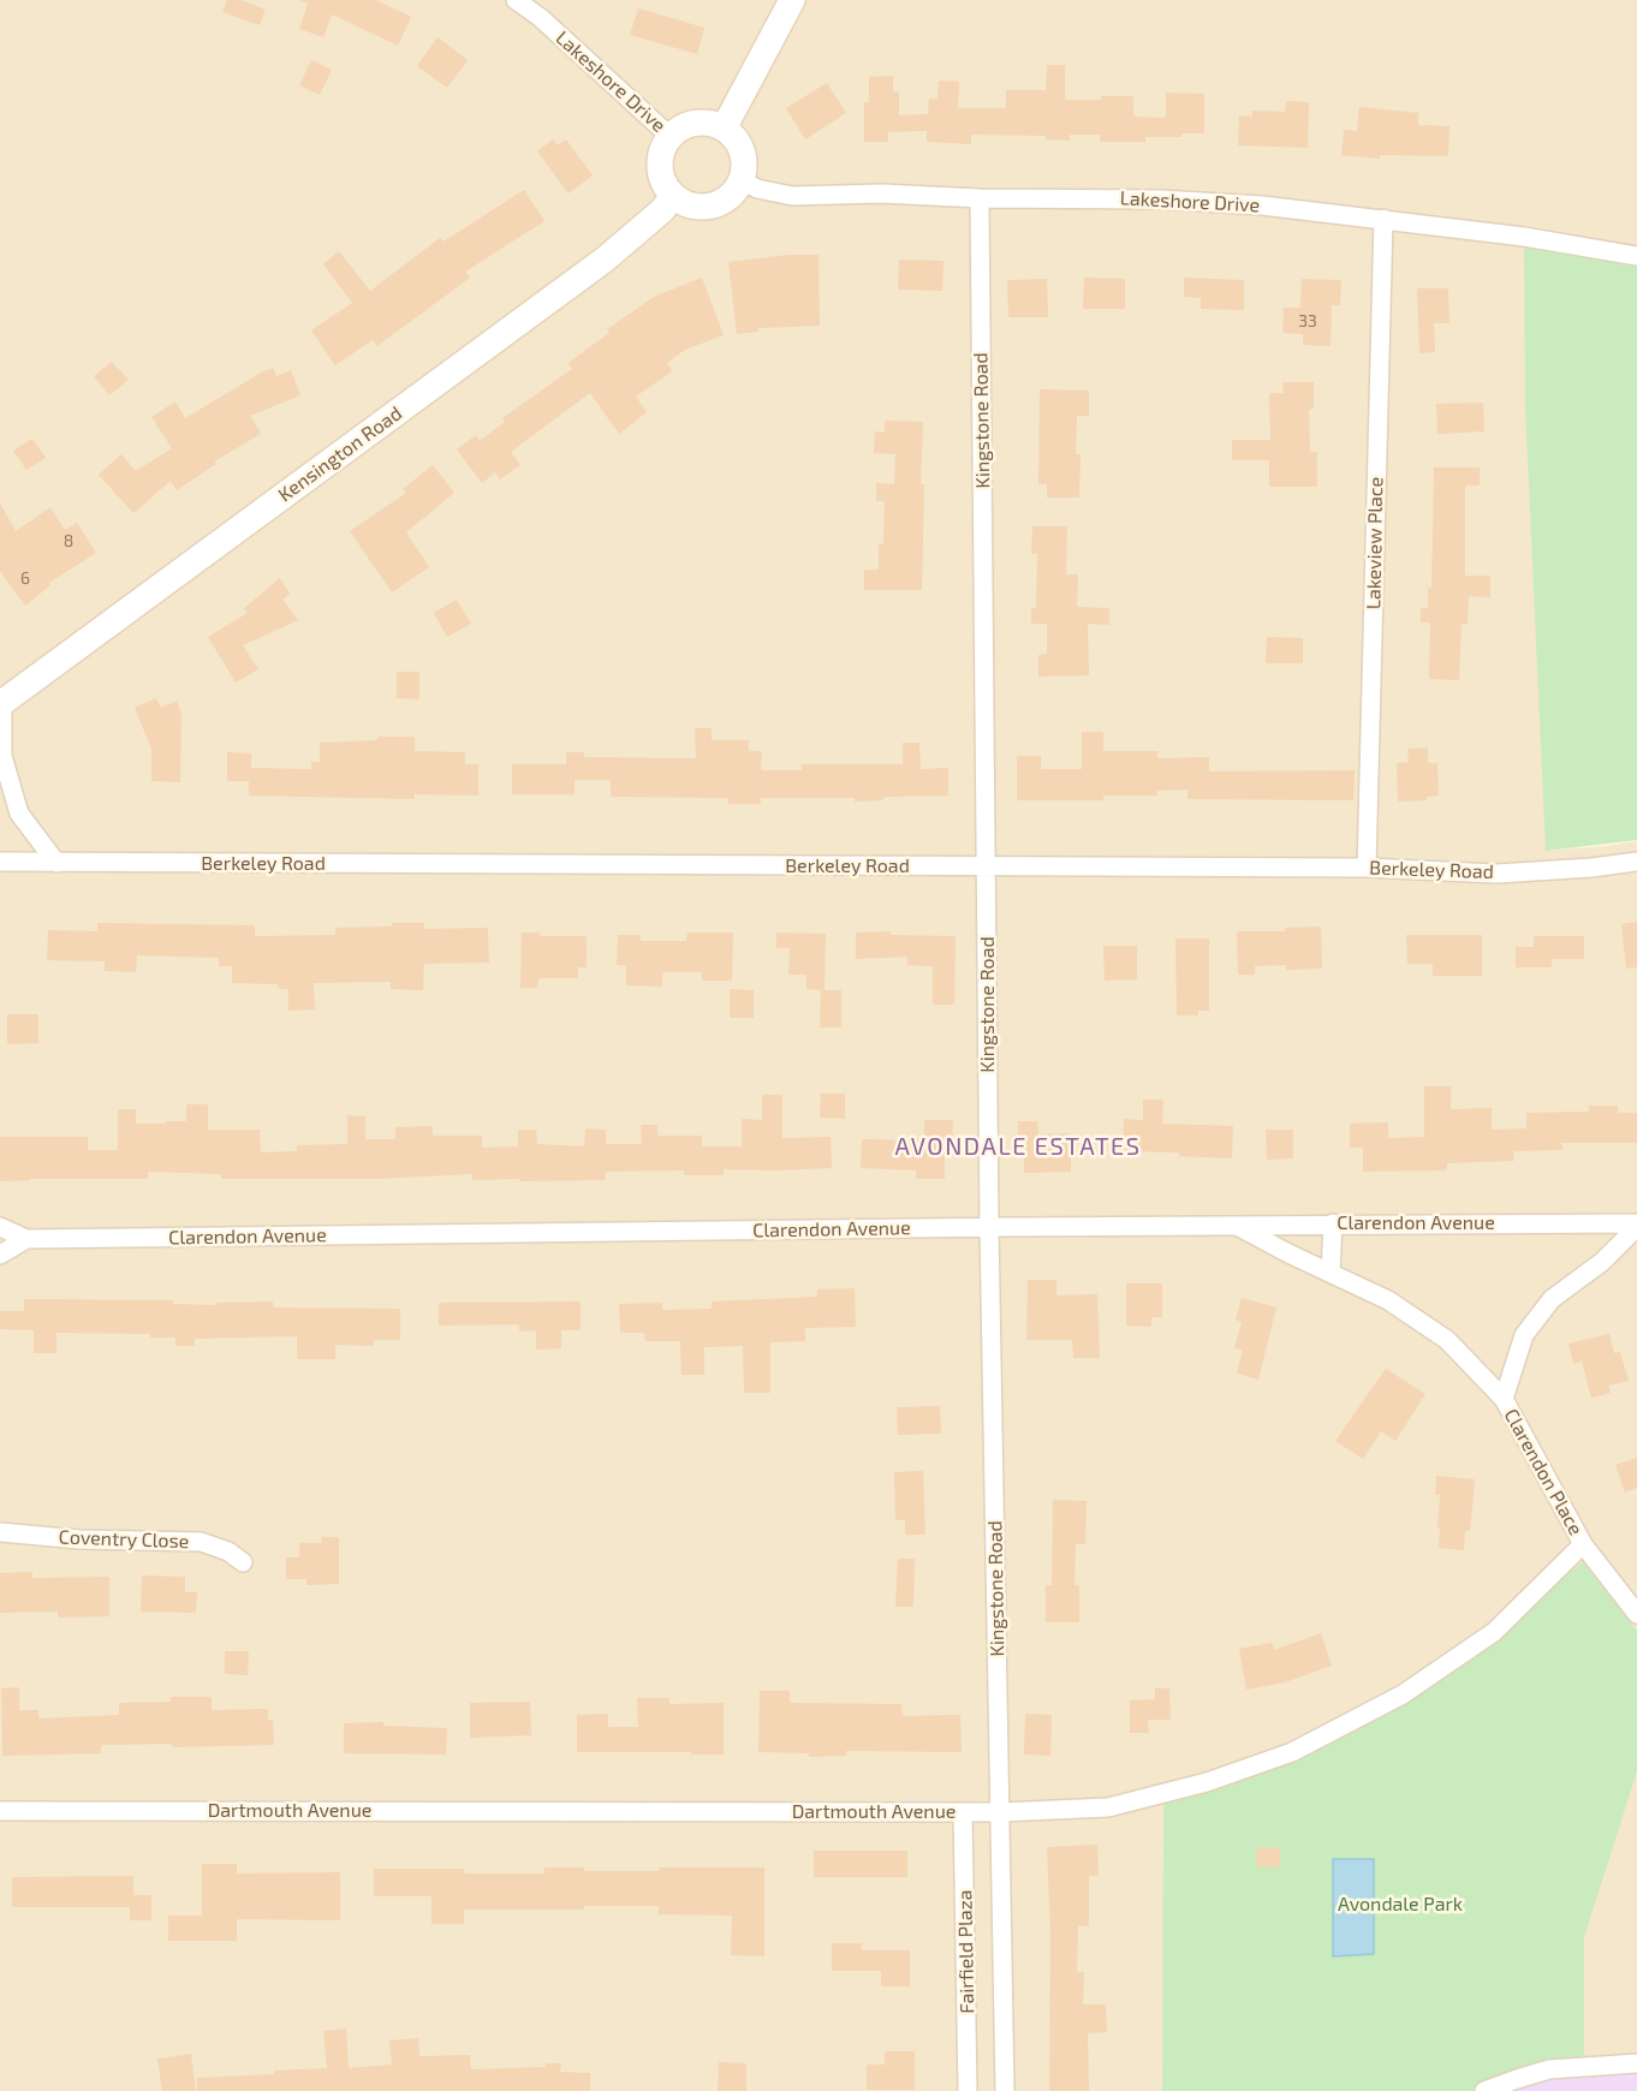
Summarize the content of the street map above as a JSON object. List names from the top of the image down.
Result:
{
  "streets": {
    "street": [
      "Lakeshore Drive",
      "Kingstone Road",
      "Kensington Road",
      "Lakeview Place",
      "Berkeley Road",
      "Clarendon Avenue",
      "Clarendon Place",
      "Coventry Close",
      "Dartmouth Avenue",
      "Fairfield Plaza"
    ]
  },
  "crossings": [
    ["Lakeshore Drive", "Kingstone Road"],
    ["Lakeshore Drive", "Kensington Road"],
    ["Lakeshore Drive", "Lakeview Place"],
    ["Kingstone Road", "Berkeley Road"],
    ["Kingstone Road", "Clarendon Avenue"],
    ["Kingstone Road", "Dartmouth Avenue"],
    ["Kingstone Road", "Fairfield Plaza"],
    ["Lakeview Place", "Berkeley Road"],
    ["Clarendon Avenue", "Clarendon Place"],
    ["Clarendon Place", "Dartmouth Avenue"],
    ["Dartmouth Avenue", "Fairfield Plaza"]
  ],
  "districts": ["AVONDALE ESTATES"],
  "parks": ["Avondale Park"],
  "house_numbers": ["33", "8", "6"]
}
